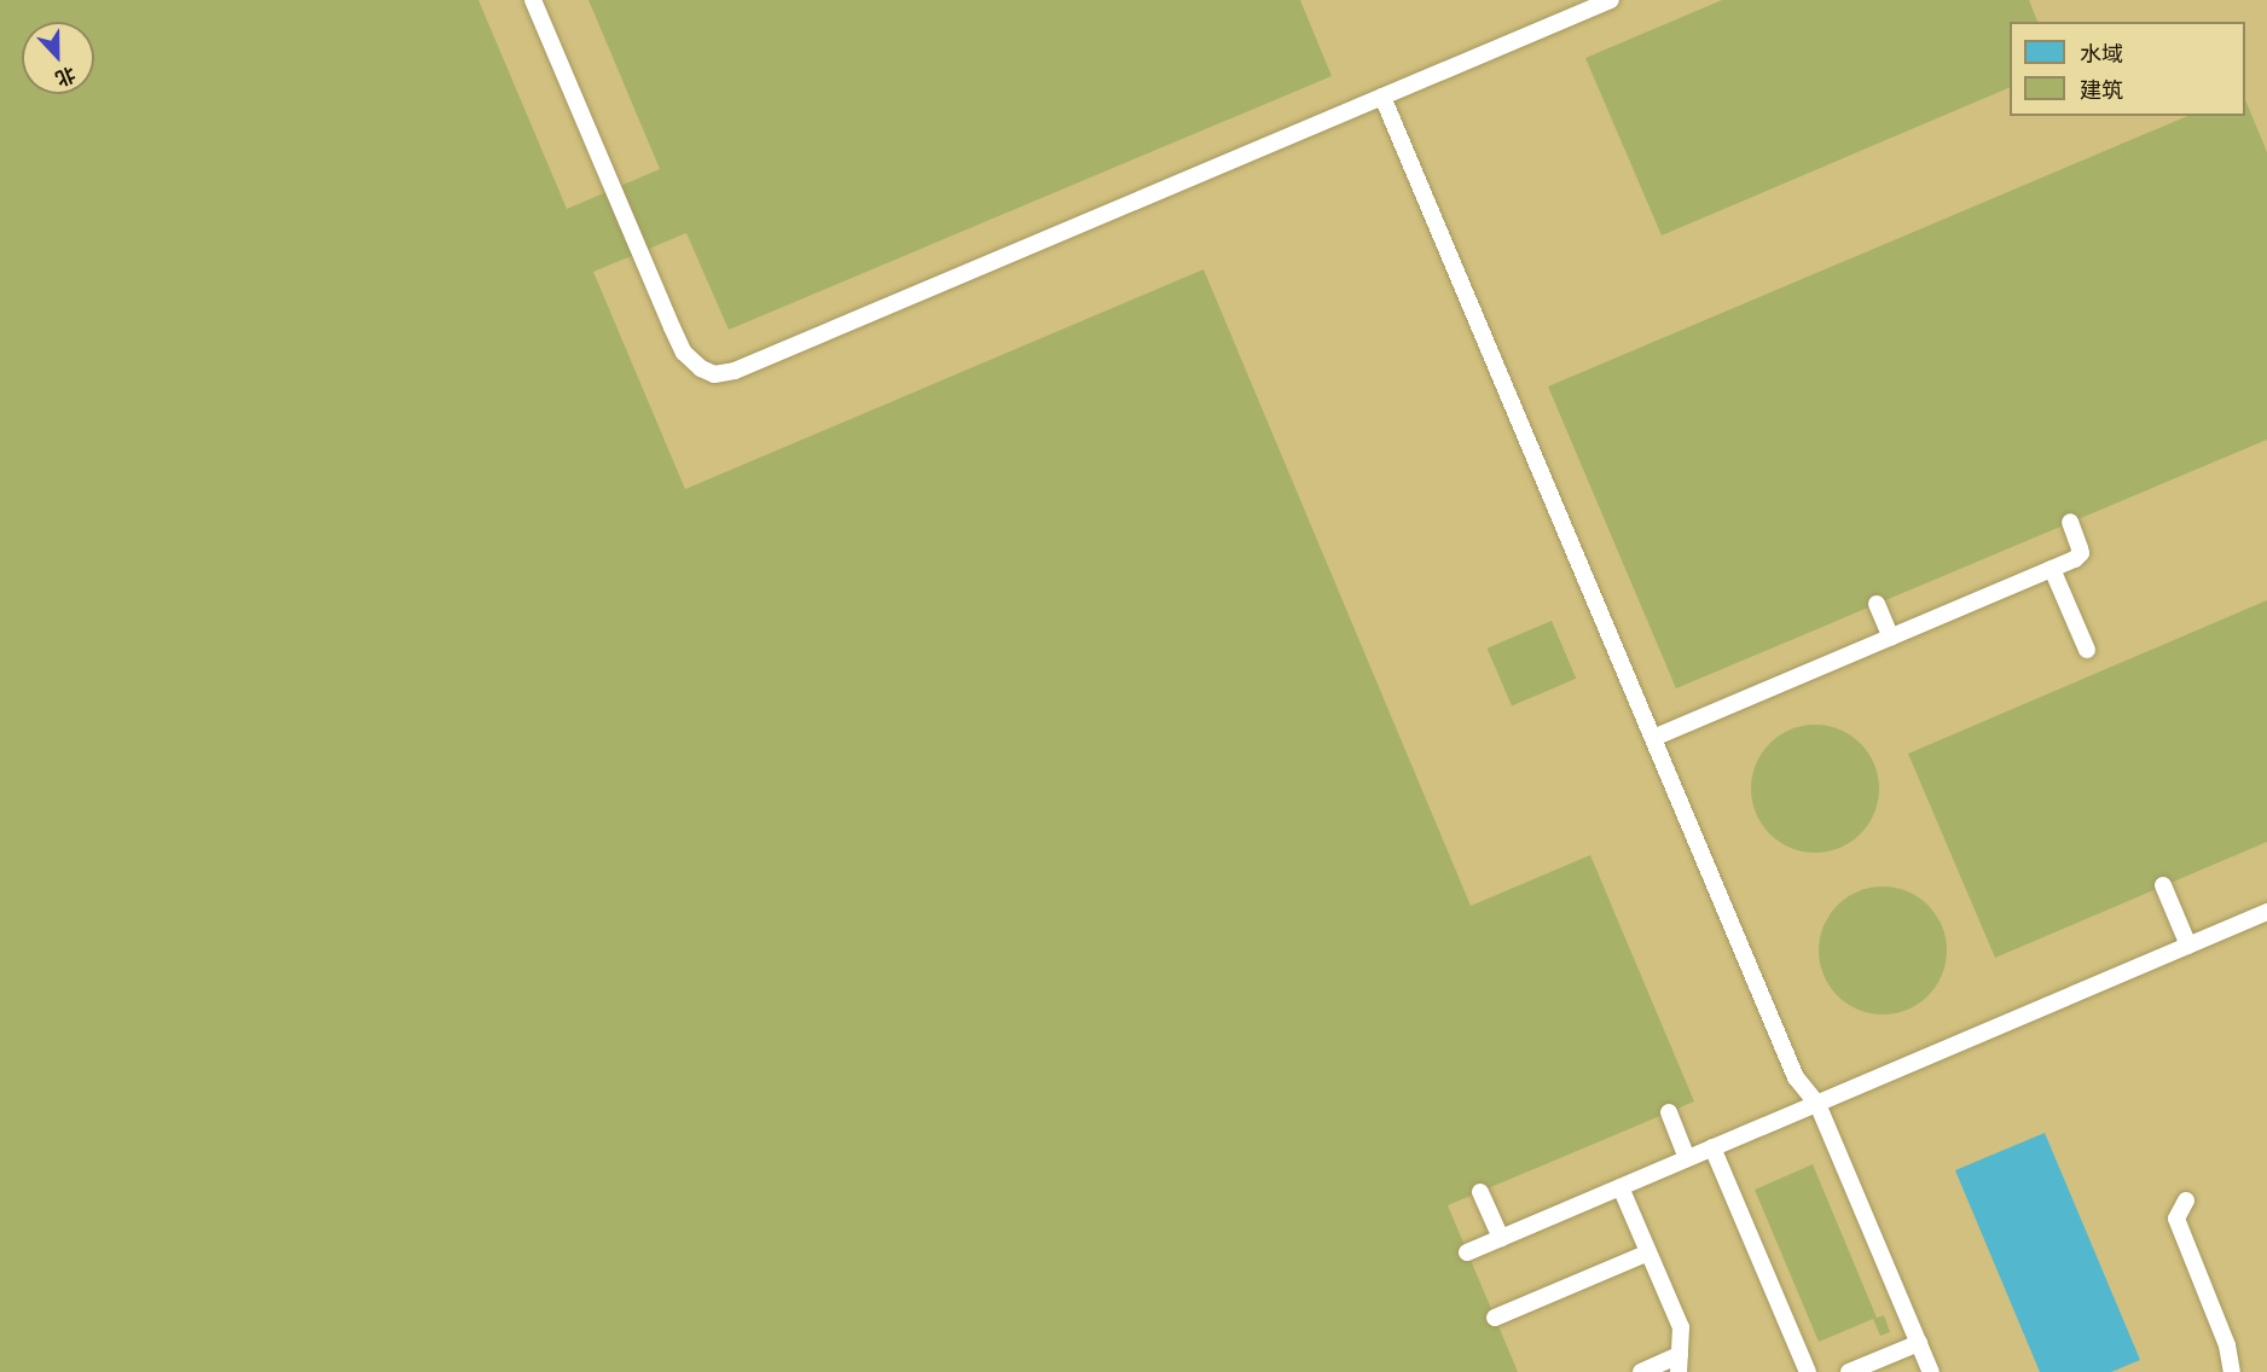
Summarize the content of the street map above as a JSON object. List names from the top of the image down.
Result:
{
  "legend": ["水域", "建筑"],
  "north": "bottom"
}
